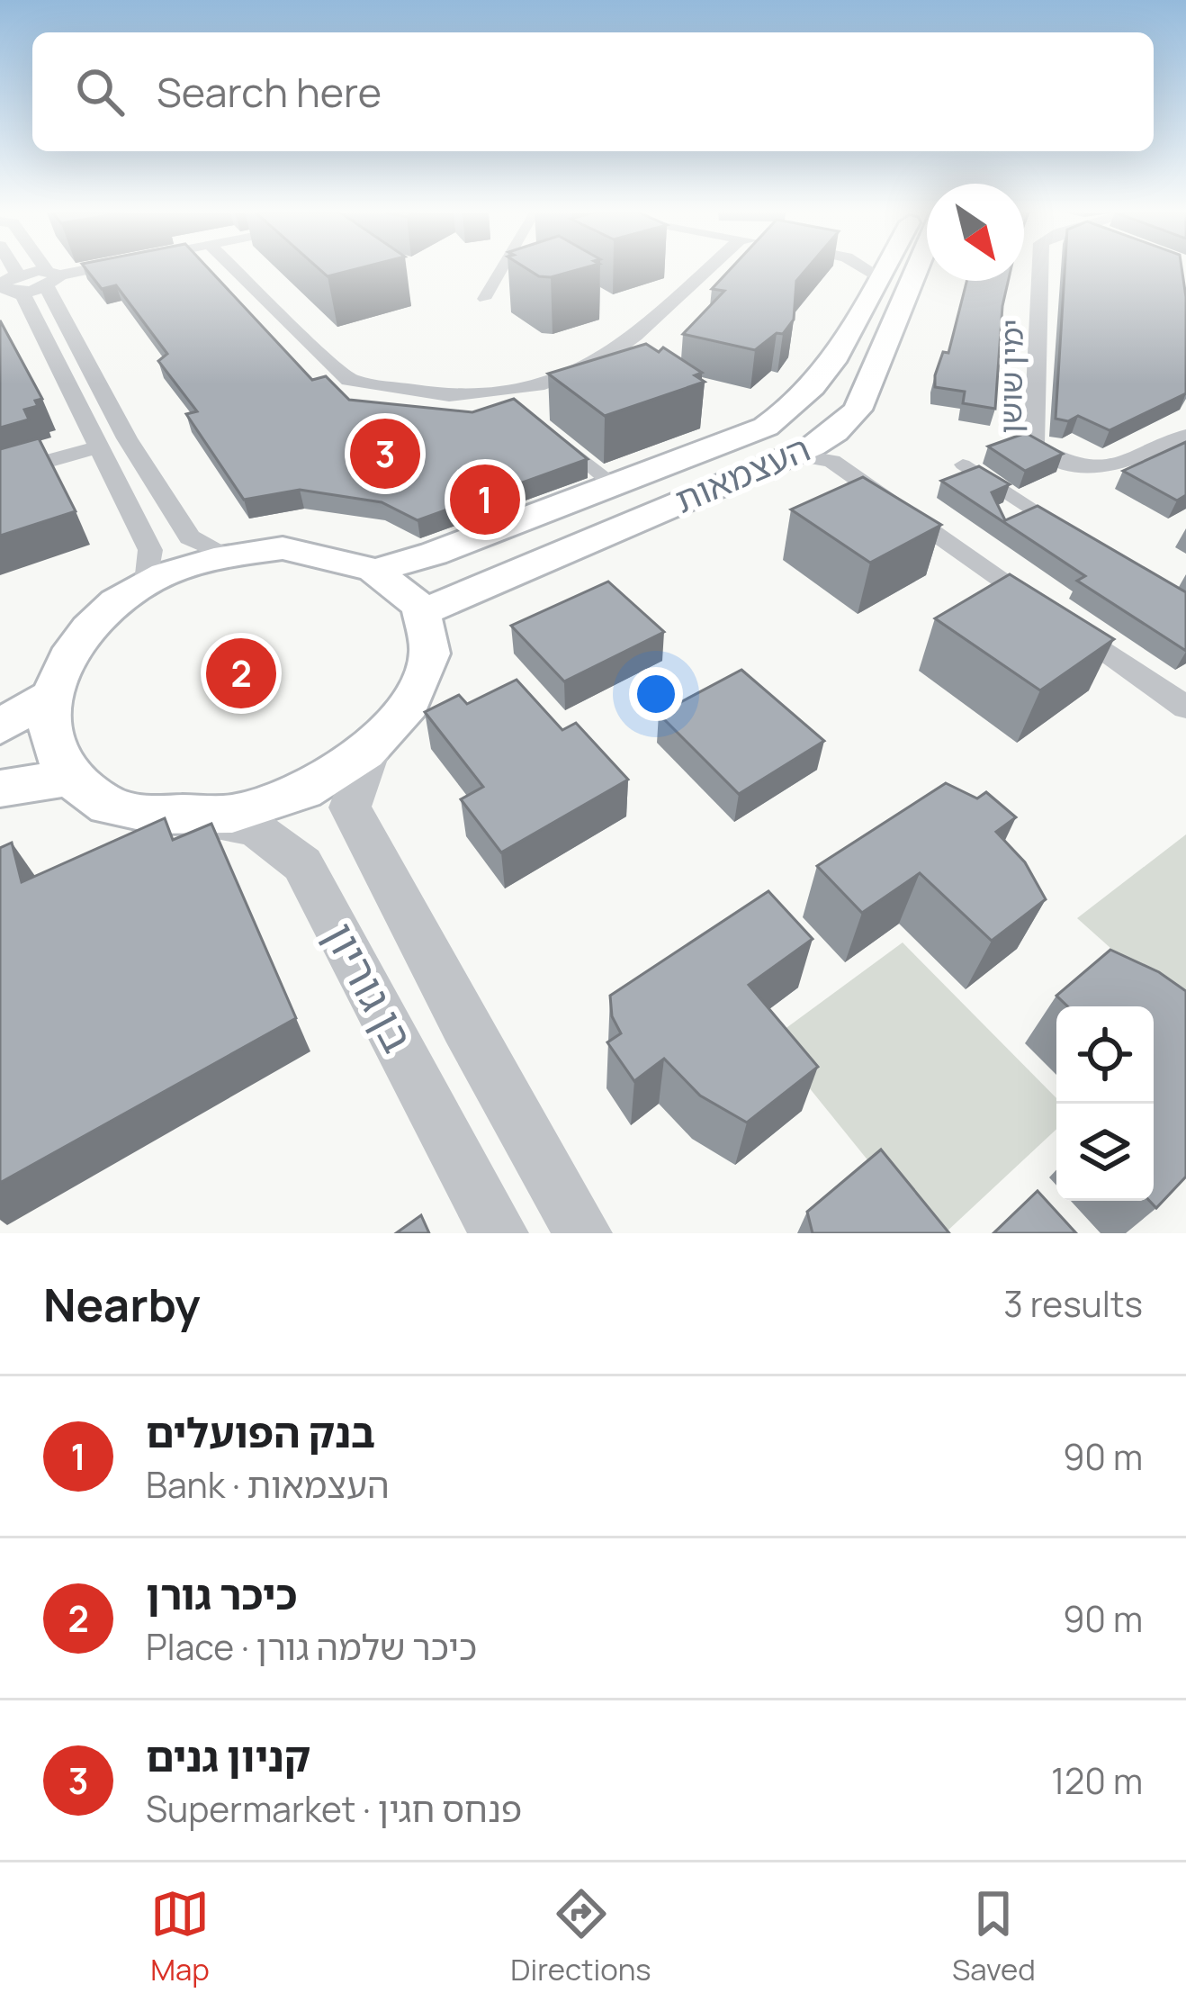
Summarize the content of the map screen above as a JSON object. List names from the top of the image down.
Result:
{
  "streets": {
    "main road": ["העצמאות"],
    "street": ["ימין שושן", "בן גוריון"]
  },
  "crossings": [
    ["העצמאות", "בן גוריון"]
  ],
  "north": "bottom right",
  "page": {
    "search": "Search here",
    "pins": ["3", "1", "2"],
    "heading": ["Nearby", "3 results"],
    "list": [
      {
        "mark": "1",
        "name": "בנק הפועלים",
        "note": "Bank · העצמאות",
        "value": "90 m"
      },
      {
        "mark": "2",
        "name": "כיכר גורן",
        "note": "Place · כיכר שלמה גורן",
        "value": "90 m"
      },
      {
        "mark": "3",
        "name": "קניון גנים",
        "note": "Supermarket · פנחס חגין",
        "value": "120 m"
      }
    ],
    "nav": ["Map", "Directions", "Saved"]
  }
}
